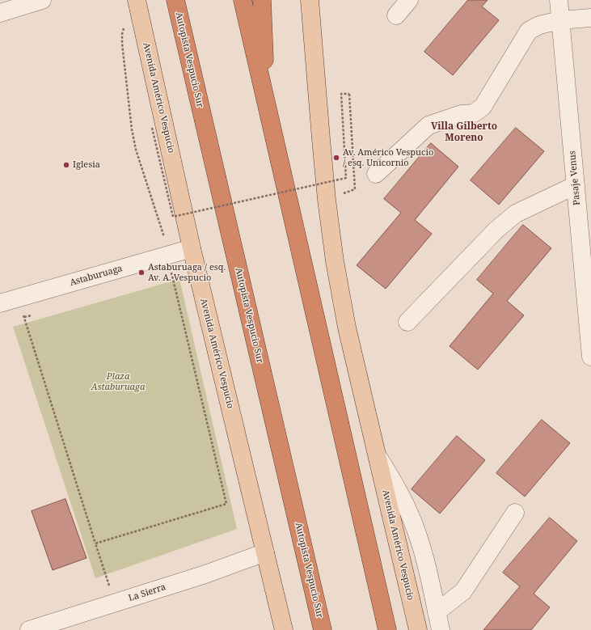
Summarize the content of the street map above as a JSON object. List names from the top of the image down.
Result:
{
  "streets": {
    "highway": ["Autopista Vespucio Sur"],
    "main road": ["Avenida Américo Vespucio"],
    "street": ["Pasaje Venus", "Astaburuaga", "La Sierra"]
  },
  "crossings": [
    ["Avenida Américo Vespucio", "Astaburuaga"],
    ["Avenida Américo Vespucio", "La Sierra"]
  ],
  "districts": ["Villa Gilberto Moreno"],
  "parks": ["Plaza Astaburuaga"],
  "places": ["Av. Américo Vespucio / esq. Unicornio", "Iglesia", "Astaburuaga / esq. Av. A. Vespucio"]
}
